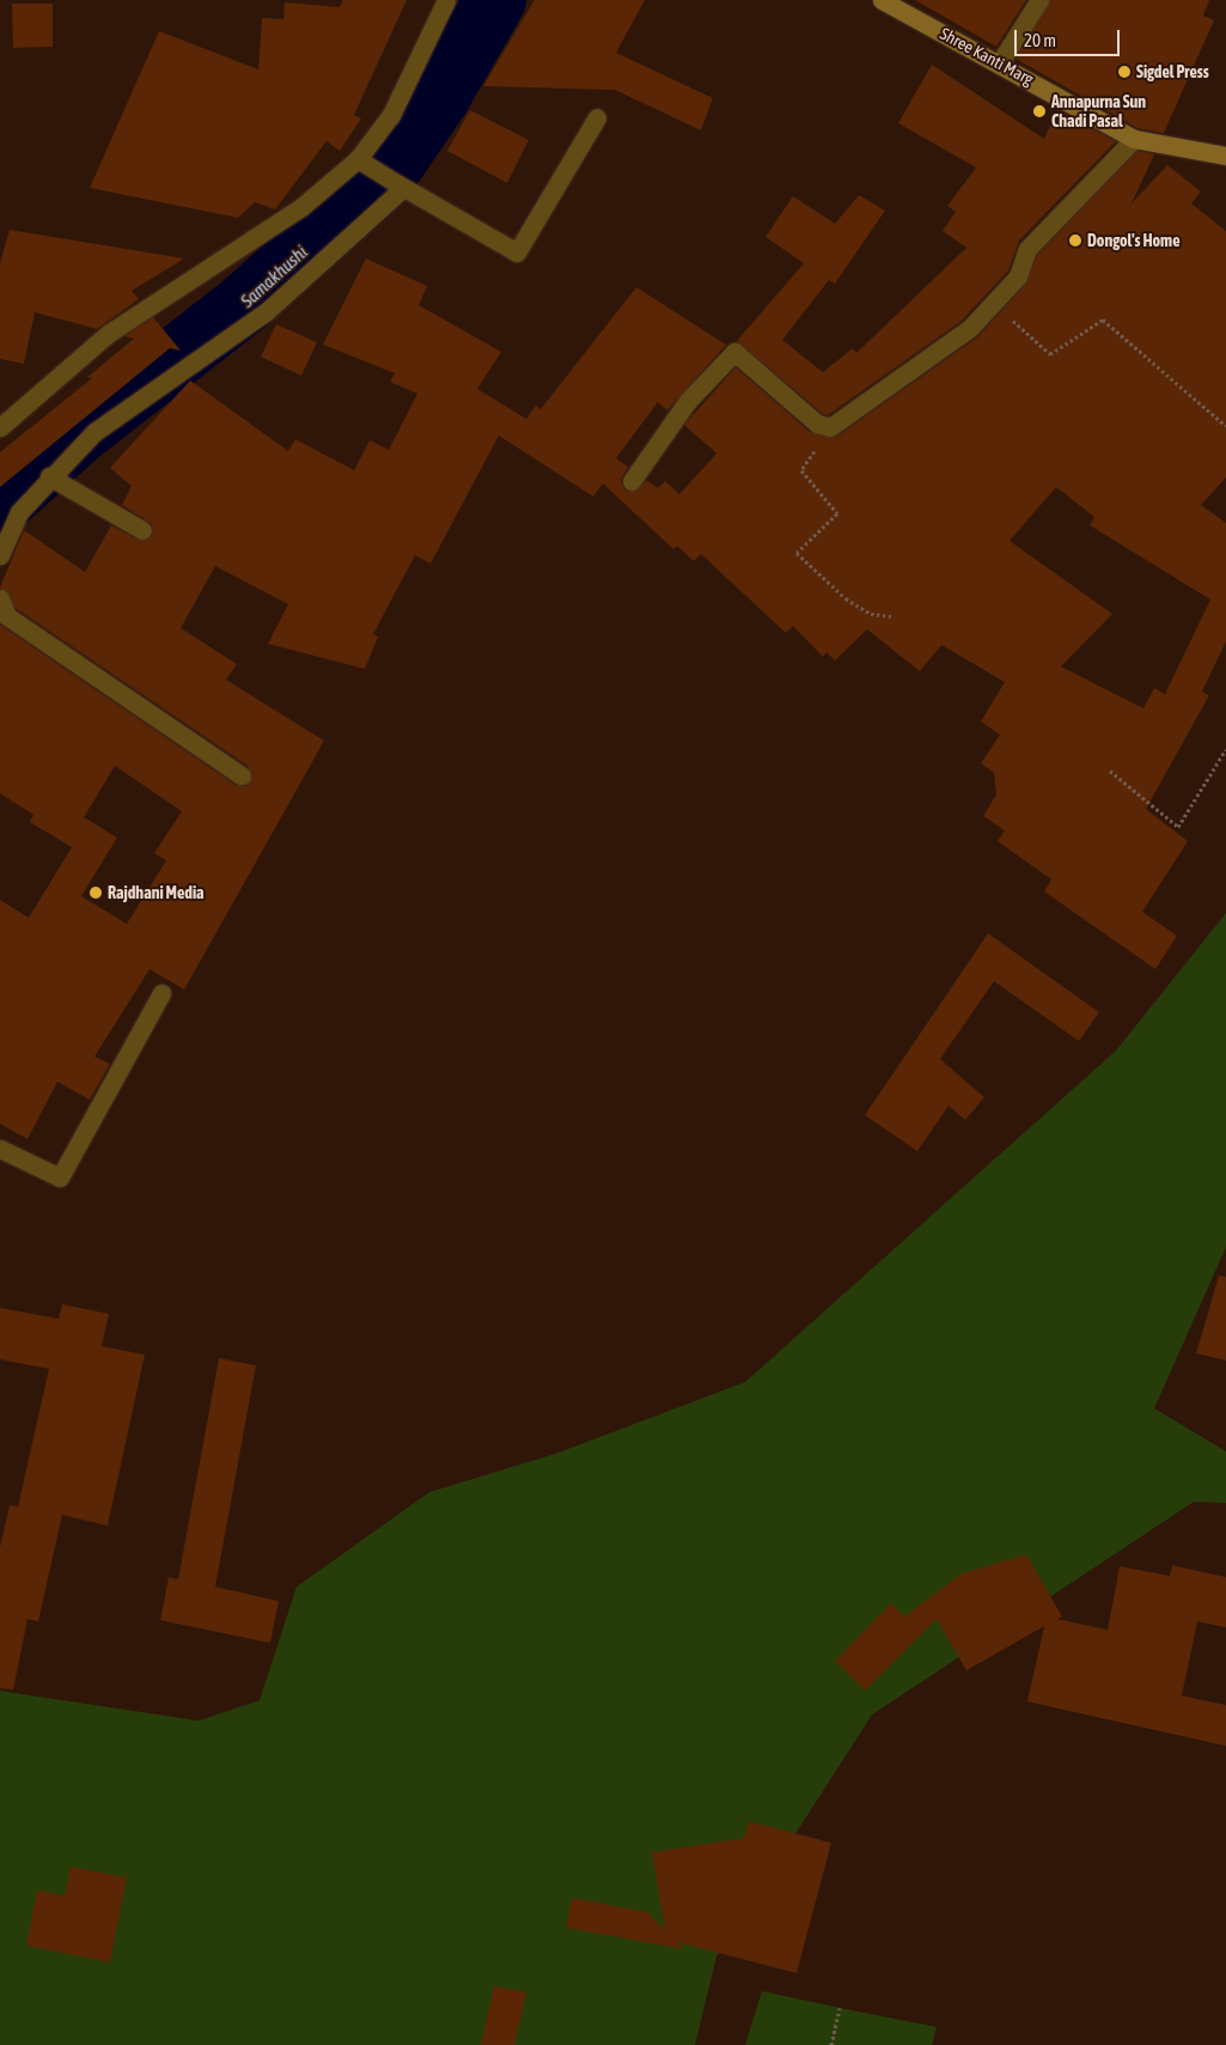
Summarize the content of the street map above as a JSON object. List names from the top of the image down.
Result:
{
  "streets": {
    "street": ["Shree Kanti Marg"]
  },
  "water": ["Samakhushi"],
  "places": [
    "Sigdel Press",
    "Annapurna Sun Chadi Pasal",
    "Dongol's Home",
    "Rajdhani Media"
  ],
  "scale_bar": "20 m"
}
